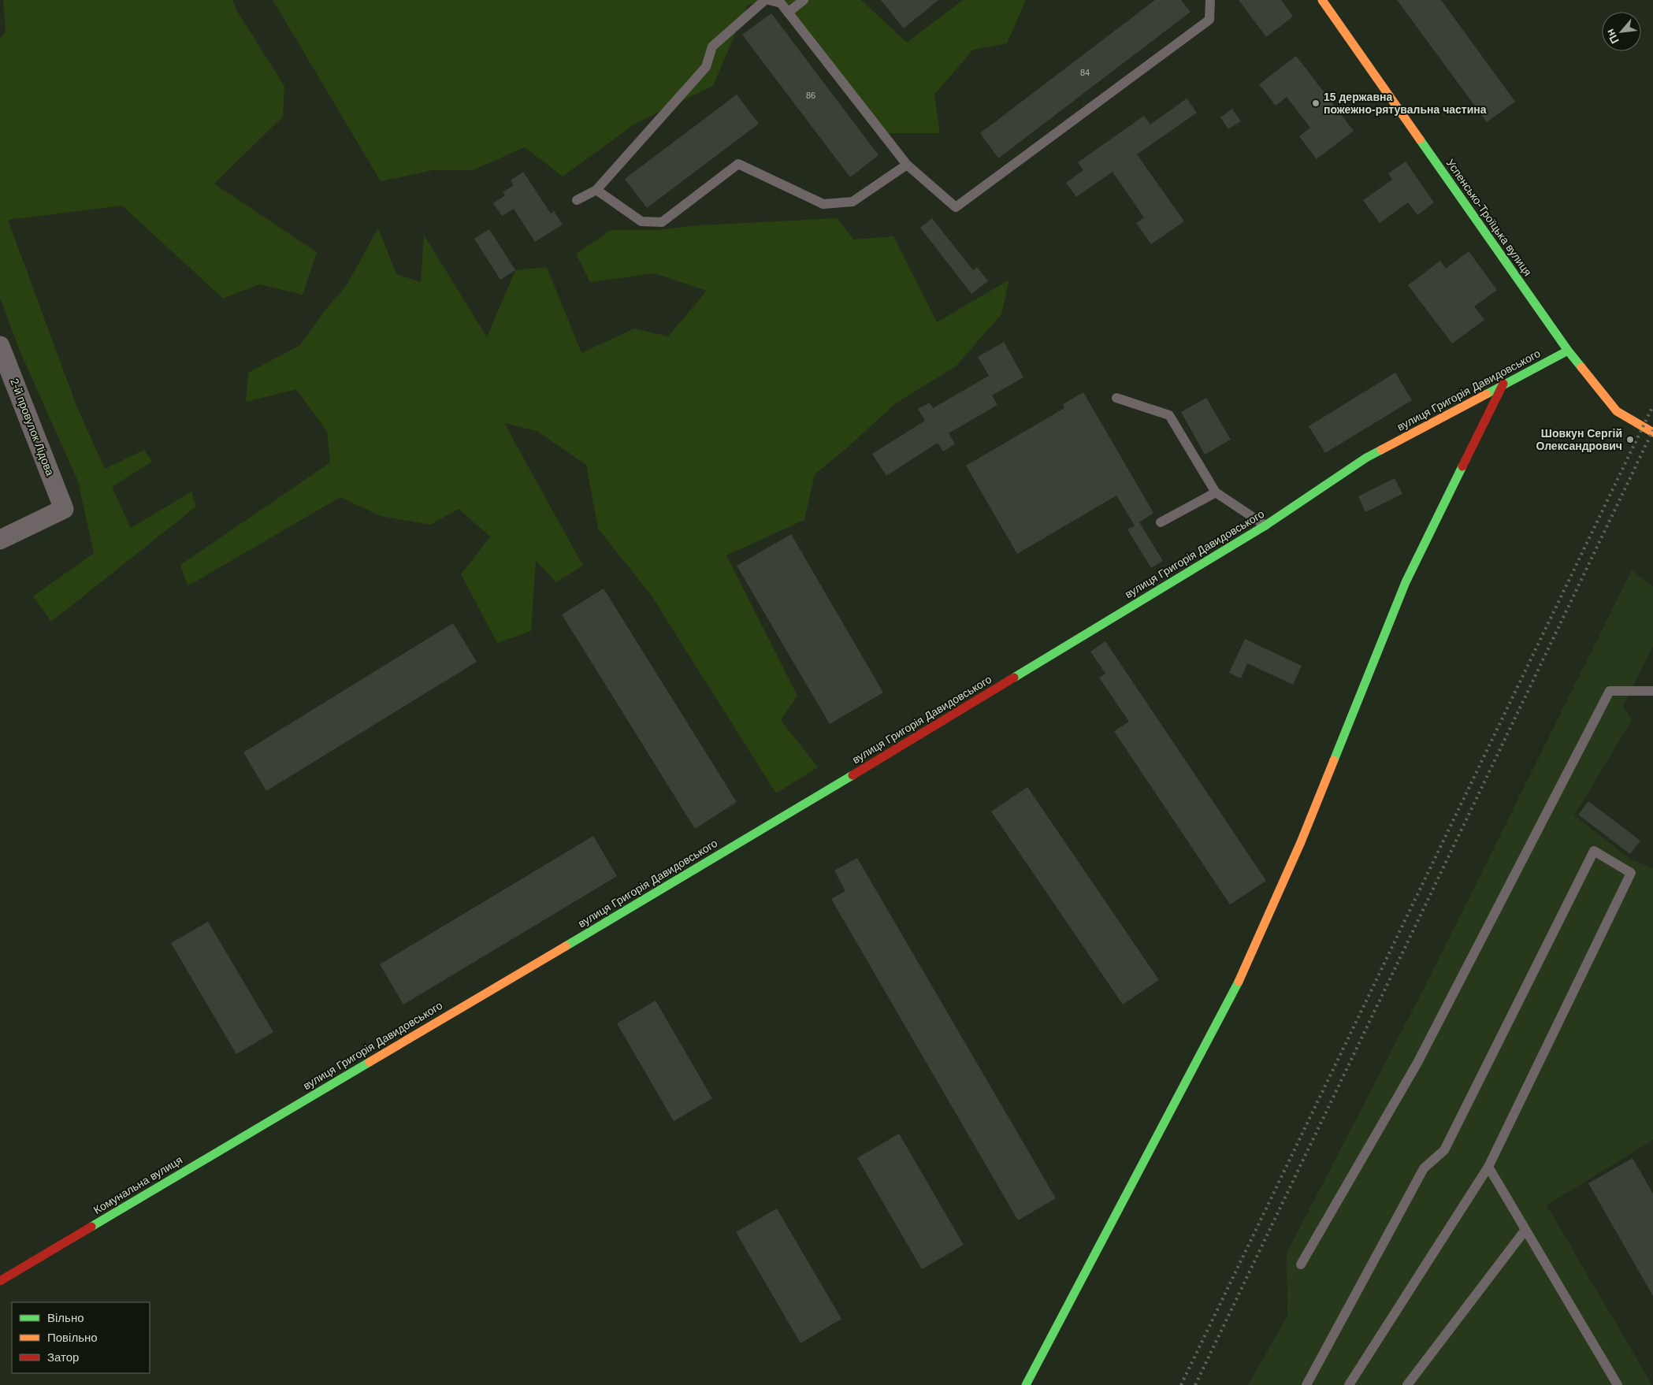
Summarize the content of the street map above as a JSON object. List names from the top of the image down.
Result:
{
  "streets": {
    "street": [
      "Успенсько-Троїцька вулиця",
      "вулиця Григорія Давидовського",
      "2-й провулок Лідова",
      "Комунальна вулиця"
    ]
  },
  "crossings": [
    ["Успенсько-Троїцька вулиця", "вулиця Григорія Давидовського"],
    ["вулиця Григорія Давидовського", "Комунальна вулиця"]
  ],
  "places": ["15 державна пожежно-рятувальна частина", "Шовкун Сергій Олександрович"],
  "house_numbers": ["84", "86"],
  "legend": ["Вільно", "Повільно", "Затор"],
  "north": "bottom left"
}
